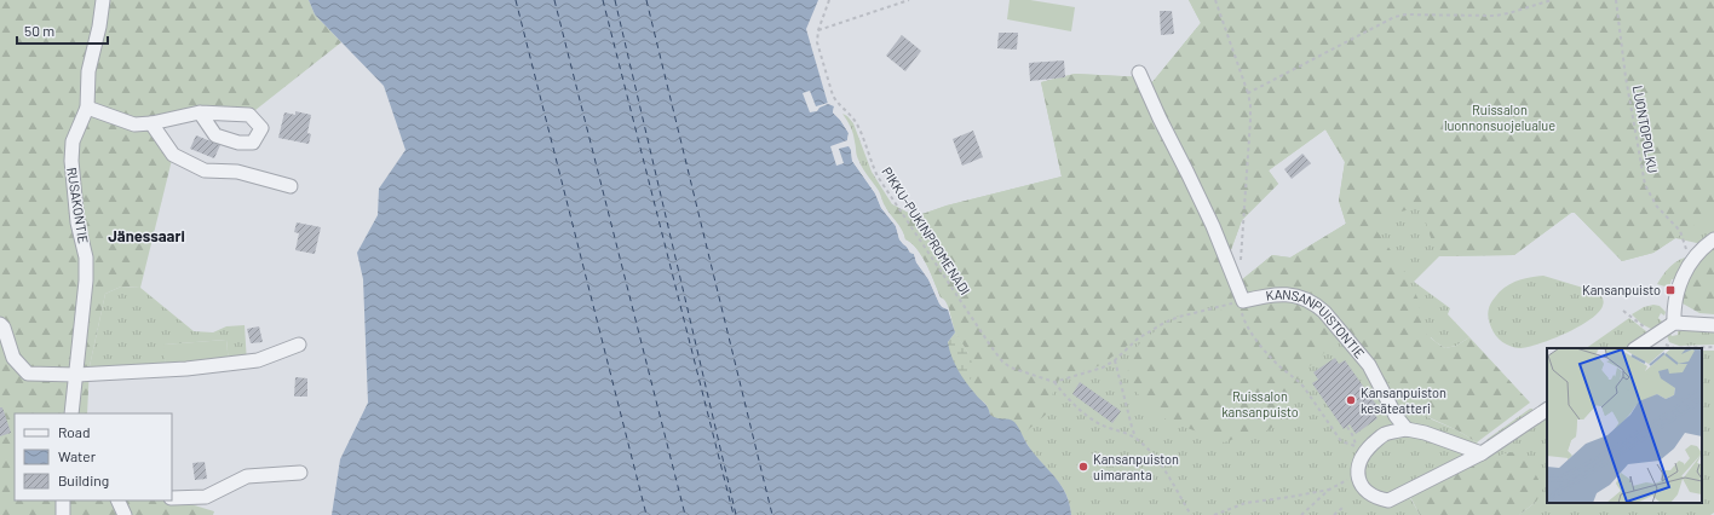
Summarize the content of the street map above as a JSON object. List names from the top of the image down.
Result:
{
  "streets": {
    "street": ["RUSAKONTIE", "KANSANPUISTONTIE"],
    "path": ["LUONTOPOLKU", "PIKKU-PUKINPROMENADI"]
  },
  "districts": ["Jänessaari"],
  "parks": ["Ruissalon luonnonsuojelualue", "Ruissalon kansanpuisto"],
  "places": {
    "transit": ["Kansanpuisto"],
    "other": ["Kansanpuiston kesäteatteri", "Kansanpuiston uimaranta"]
  },
  "legend": ["Road", "Water", "Building"],
  "scale_bar": "50 m"
}
